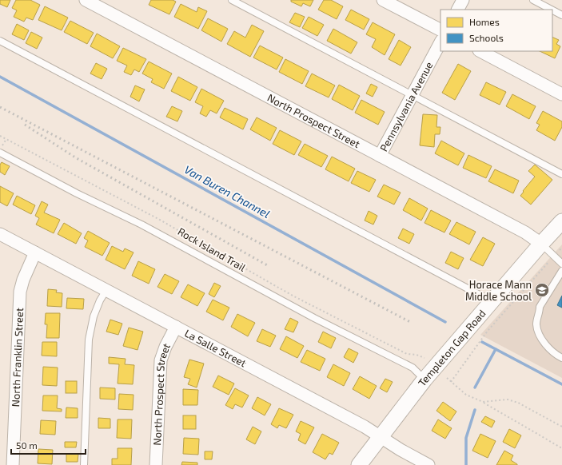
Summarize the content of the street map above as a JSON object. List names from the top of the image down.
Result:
{
  "streets": {
    "street": [
      "Pennsylvania Avenue",
      "North Prospect Street",
      "La Salle Street",
      "Templeton Gap Road",
      "North Franklin Street"
    ],
    "path": ["Rock Island Trail"]
  },
  "crossings": [
    ["Pennsylvania Avenue", "North Prospect Street"],
    ["North Prospect Street", "La Salle Street"],
    ["North Prospect Street", "Templeton Gap Road"],
    ["La Salle Street", "Templeton Gap Road"],
    ["La Salle Street", "North Franklin Street"]
  ],
  "water": ["Van Buren Channel"],
  "places": {
    "school or university": ["Horace Mann Middle School"]
  },
  "legend": ["Homes", "Schools"],
  "scale_bar": "50 m"
}
